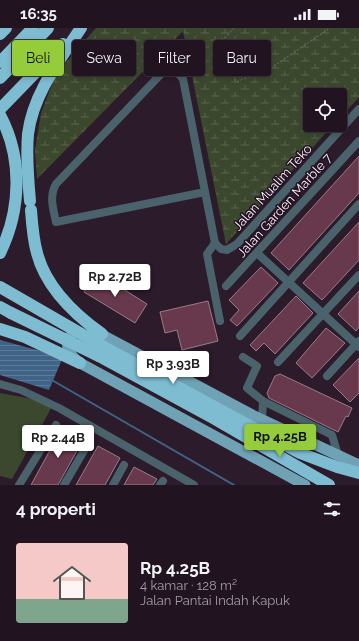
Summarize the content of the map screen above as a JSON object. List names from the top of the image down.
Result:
{
  "streets": {
    "street": ["Jalan Mualim Teko", "Jalan Garden Marble 7"]
  },
  "page": {
    "status": "16:35",
    "chip": [
      "Beli",
      "Sewa",
      "Filter",
      "Baru"
    ],
    "price": [
      "Rp 2.72B",
      "Rp 3.93B",
      "Rp 4.25B",
      "Rp 2.44B"
    ],
    "heading": "4 properti",
    "list": [
      {
        "name": "Rp 4.25B",
        "note": "4 kamar · 128 m² · Jalan Pantai Indah Kapuk"
      }
    ]
  }
}
